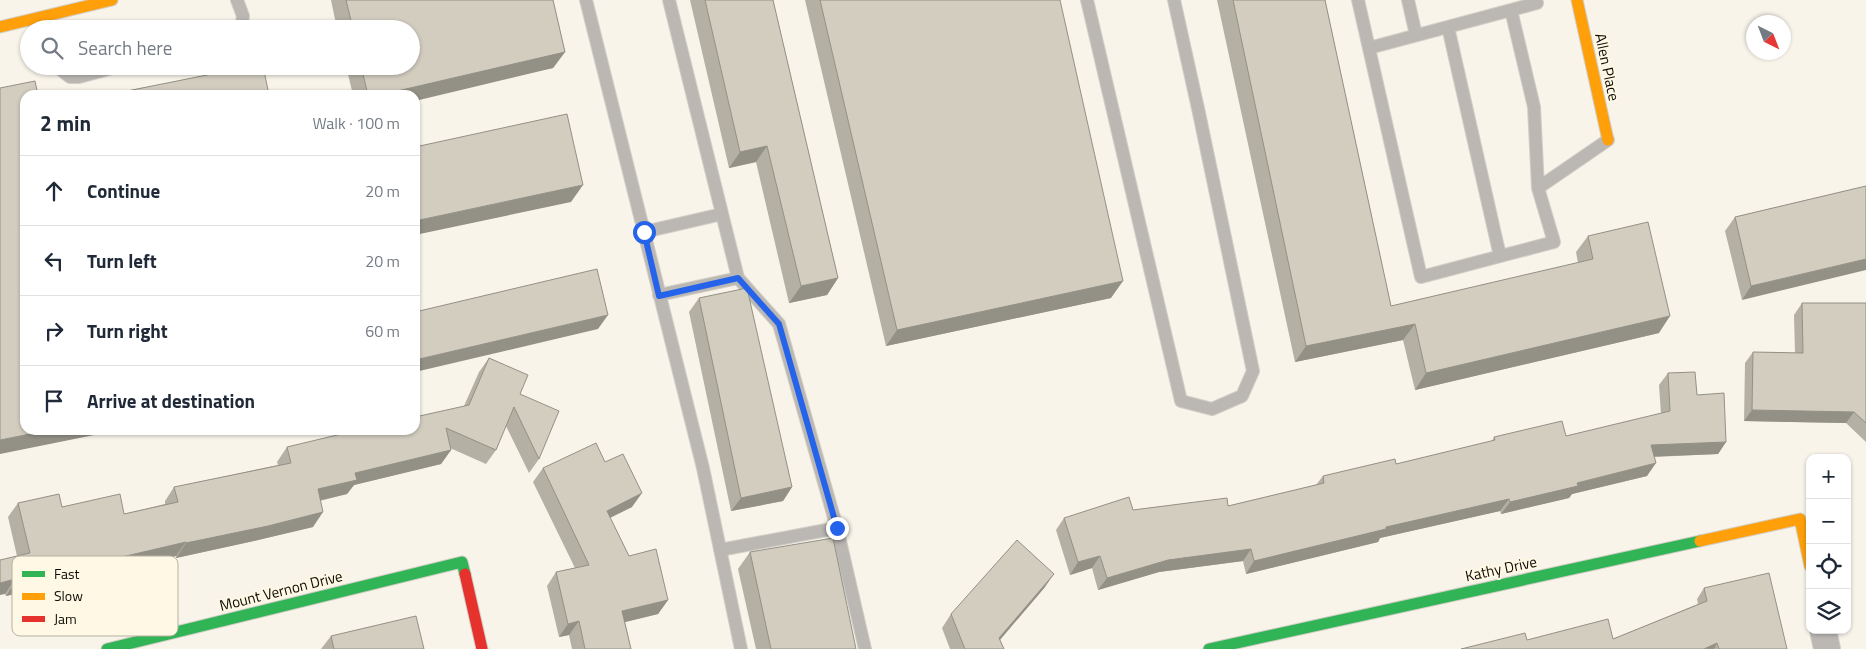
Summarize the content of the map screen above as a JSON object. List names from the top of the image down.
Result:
{
  "streets": {
    "street": ["Allen Place", "Kathy Drive", "Mount Vernon Drive"]
  },
  "legend": ["Fast", "Slow", "Jam"],
  "north": "bottom right",
  "page": {
    "search": "Search here",
    "heading": ["2 min", "Walk · 100 m"],
    "list": [
      ["Continue", "20 m"],
      ["Turn left", "20 m"],
      ["Turn right", "60 m"],
      "Arrive at destination"
    ],
    "map_buttons": ["+", "−"]
  }
}
